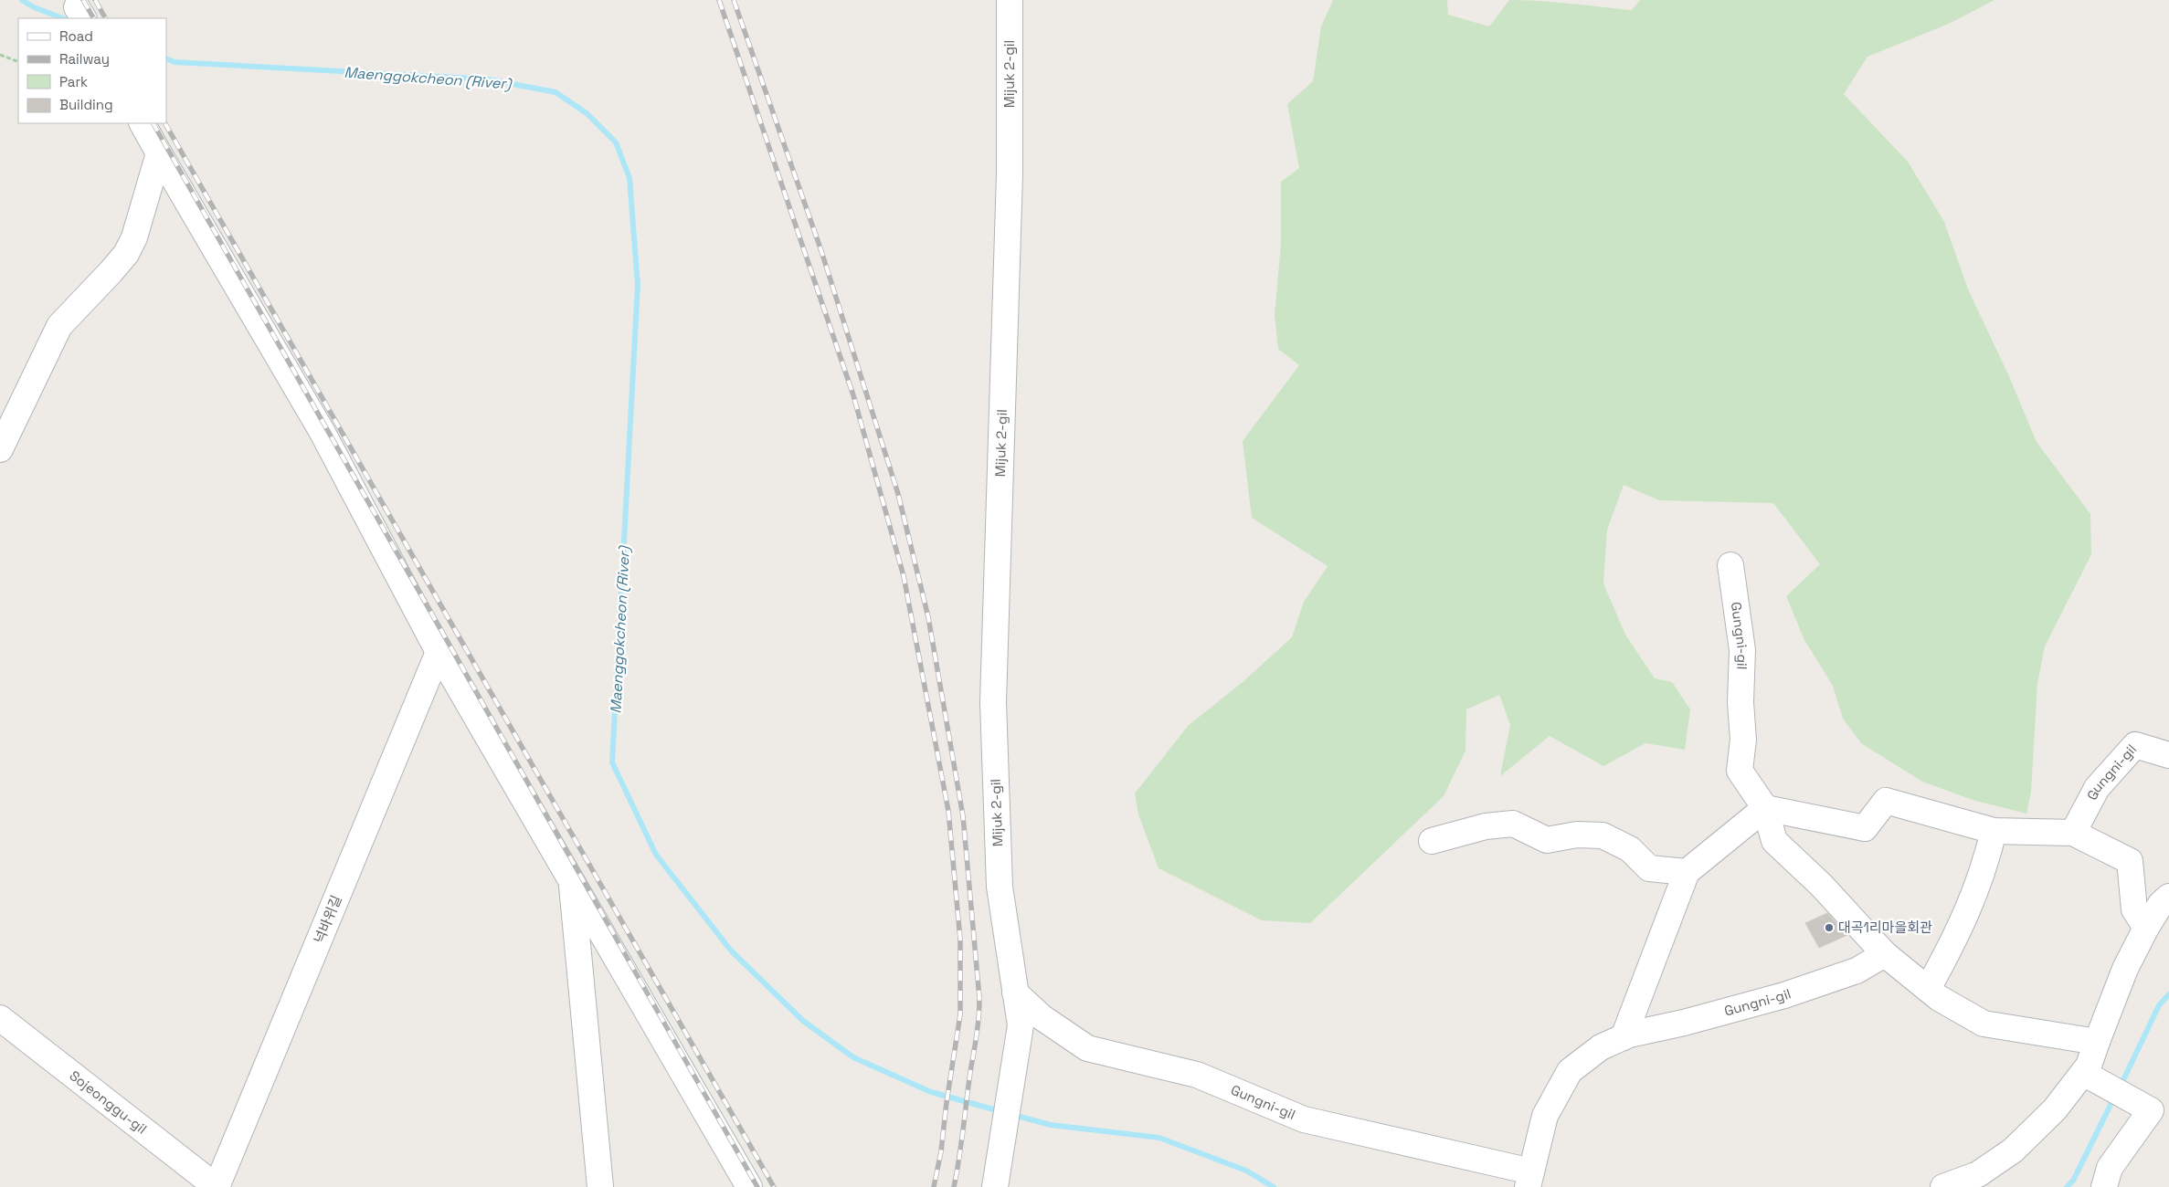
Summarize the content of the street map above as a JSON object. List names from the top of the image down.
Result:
{
  "streets": {
    "street": [
      "Mijuk 2-gil",
      "Gungni-gil",
      "넉바위길",
      "Sojeonggu-gil"
    ]
  },
  "crossings": [
    ["Mijuk 2-gil", "Gungni-gil"],
    ["넉바위길", "Sojeonggu-gil"]
  ],
  "water": ["Maenggokcheon (River)"],
  "places": ["대곡1리마을회관"],
  "legend": [
    "Road",
    "Railway",
    "Park",
    "Building"
  ]
}
